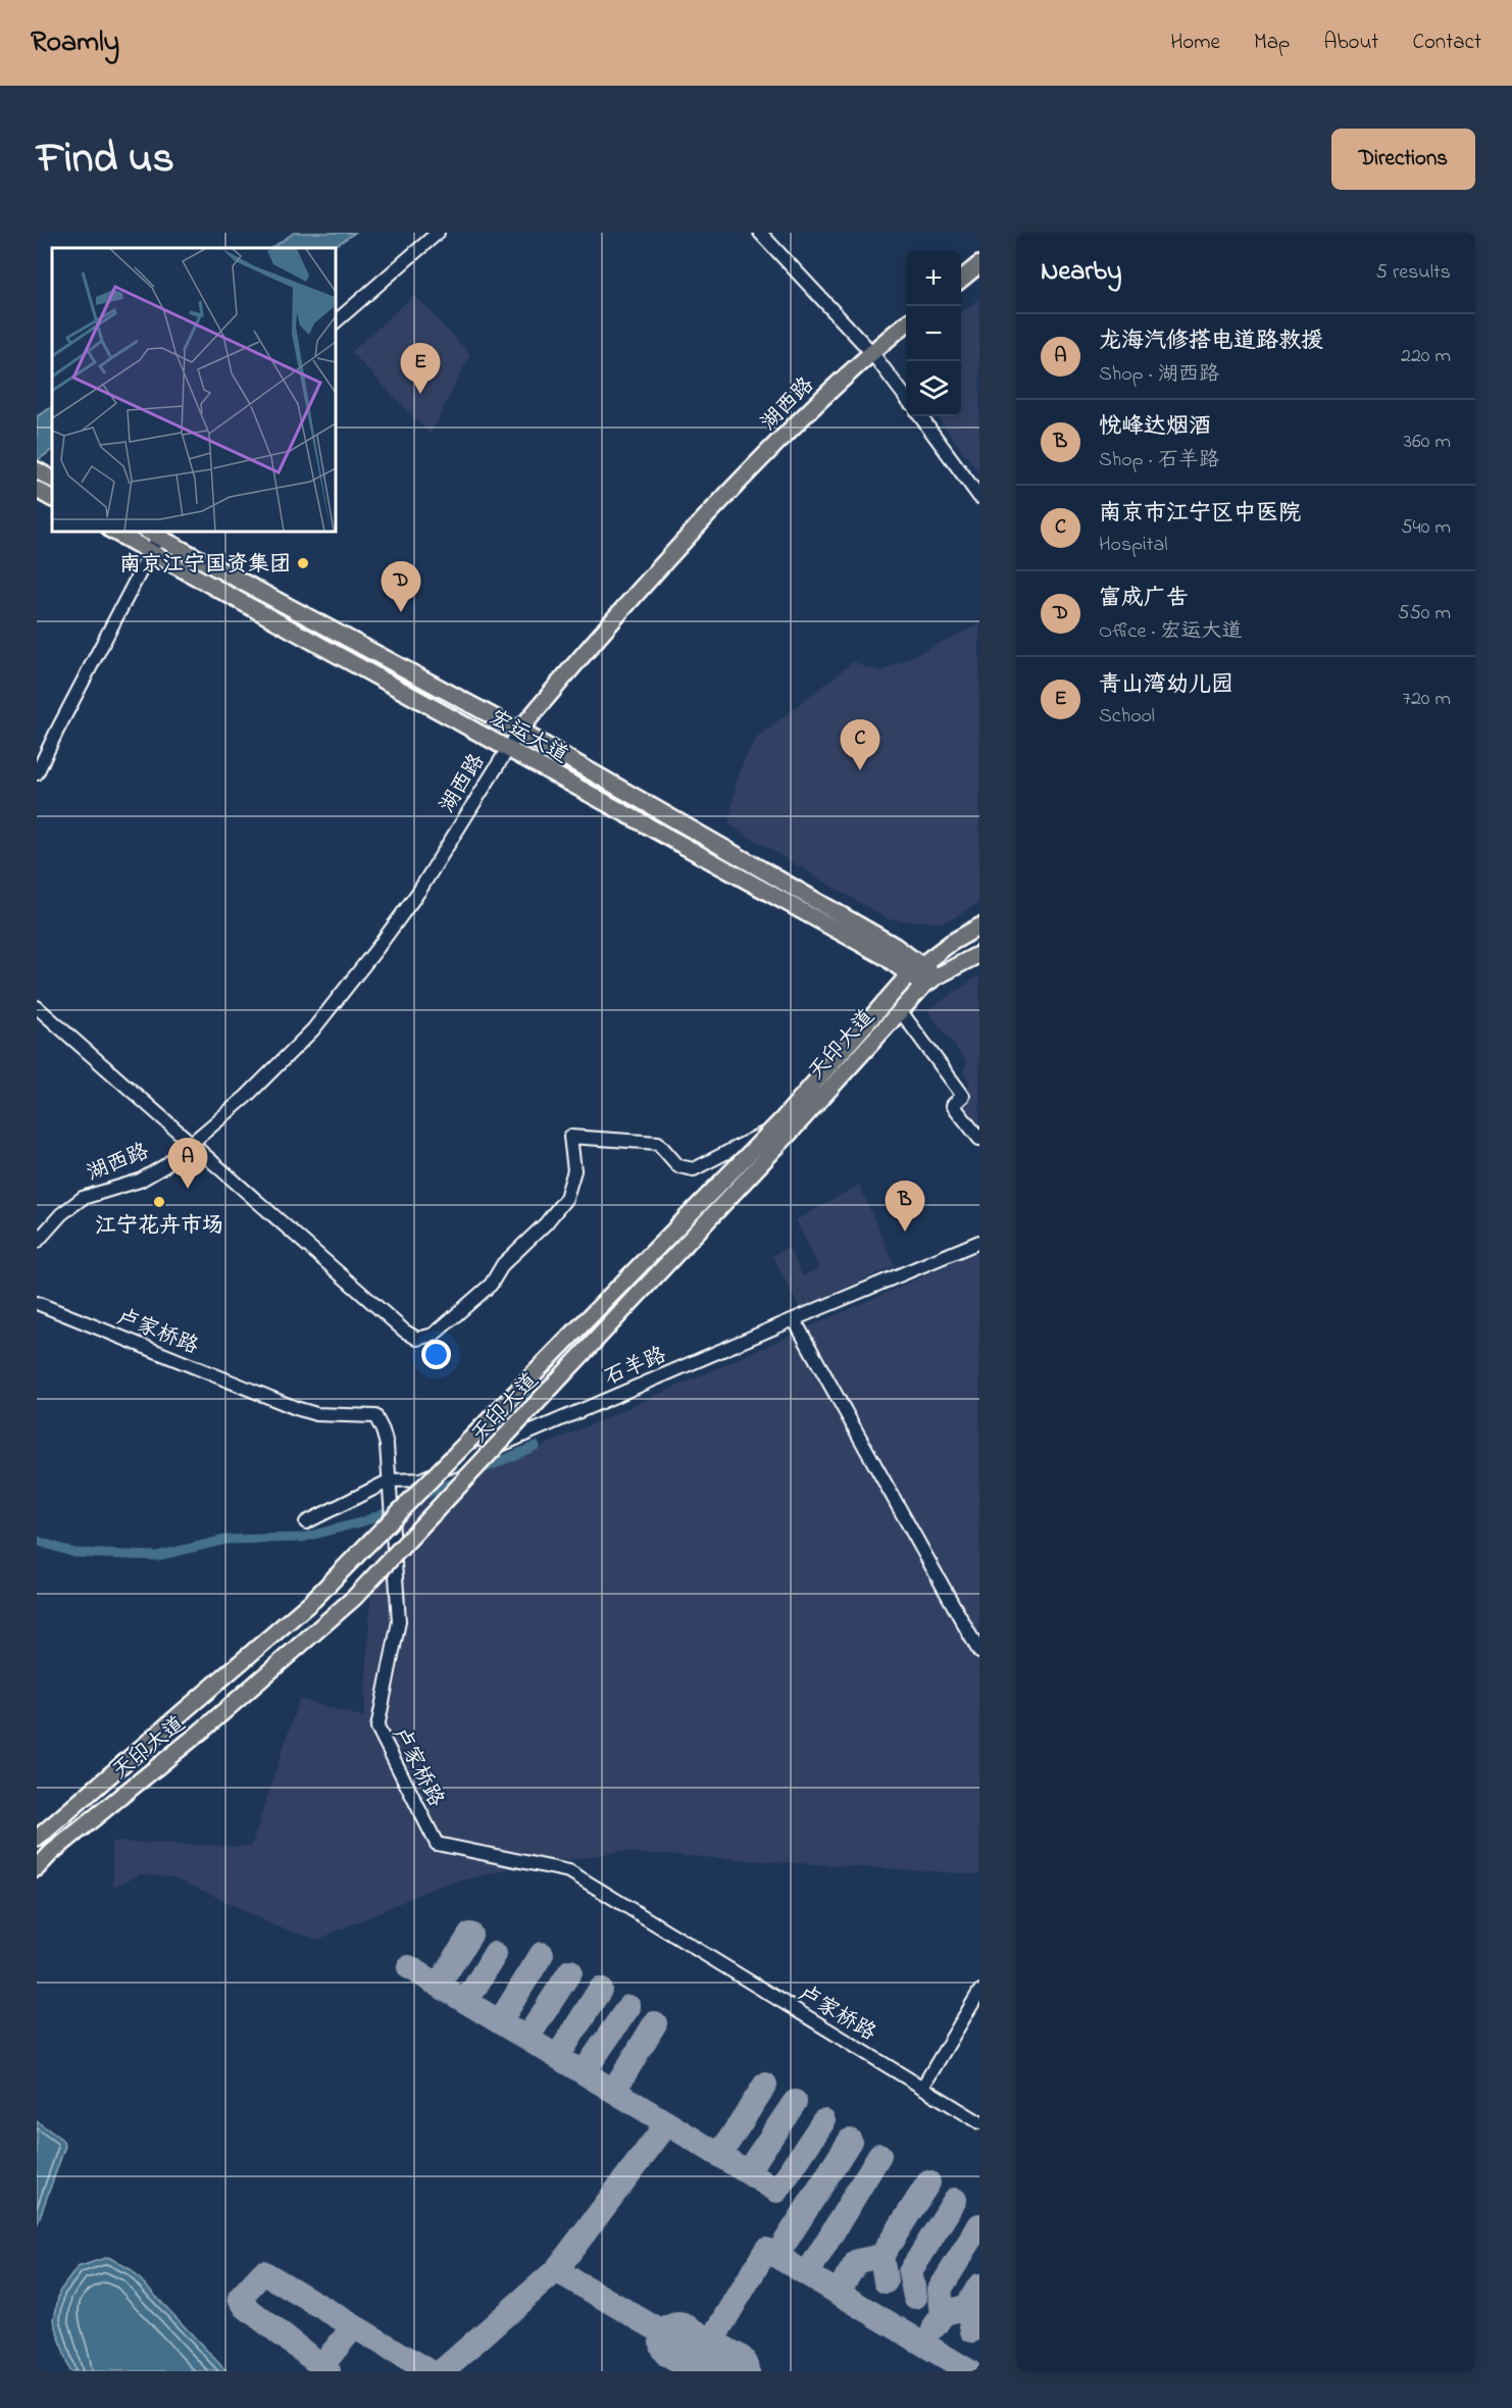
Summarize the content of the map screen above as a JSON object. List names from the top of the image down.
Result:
{
  "streets": {
    "main road": ["湖西路", "宏运大道", "天印大道"],
    "street": ["卢家桥路", "石羊路"]
  },
  "crossings": [
    ["湖西路", "宏运大道"],
    ["宏运大道", "天印大道"],
    ["卢家桥路", "石羊路"]
  ],
  "places": ["南京江宁国资集团", "江宁花卉市场"],
  "page": {
    "header": "Roamly",
    "nav": [
      "Home",
      "Map",
      "About",
      "Contact"
    ],
    "title": "Find us",
    "buttons": "Directions",
    "heading": ["Nearby", "5 results"],
    "map_buttons": ["+", "−"],
    "list": [
      {
        "mark": "A",
        "name": "龙海汽修搭电道路救援",
        "note": "Shop · 湖西路",
        "value": "220 m"
      },
      {
        "mark": "B",
        "name": "悦峰达烟酒",
        "note": "Shop · 石羊路",
        "value": "360 m"
      },
      {
        "mark": "C",
        "name": "南京市江宁区中医院",
        "note": "Hospital",
        "value": "540 m"
      },
      {
        "mark": "D",
        "name": "富成广告",
        "note": "Office · 宏运大道",
        "value": "550 m"
      },
      {
        "mark": "E",
        "name": "青山湾幼儿园",
        "note": "School",
        "value": "720 m"
      }
    ],
    "pins": [
      "E",
      "D",
      "C",
      "A",
      "B"
    ]
  }
}
